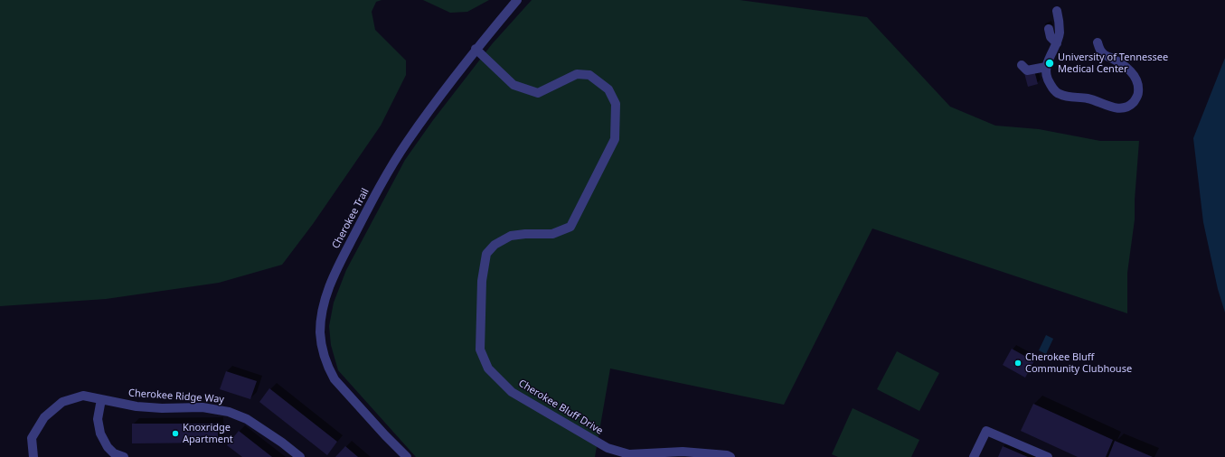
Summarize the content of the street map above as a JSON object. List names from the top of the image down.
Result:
{
  "streets": {
    "street": ["Cherokee Trail", "Cherokee Ridge Way", "Cherokee Bluff Drive"]
  },
  "crossings": [
    ["Cherokee Trail", "Cherokee Bluff Drive"]
  ],
  "places": ["University of Tennessee Medical Center", "Cherokee Bluff Community Clubhouse", "Knoxridge Apartment"]
}
